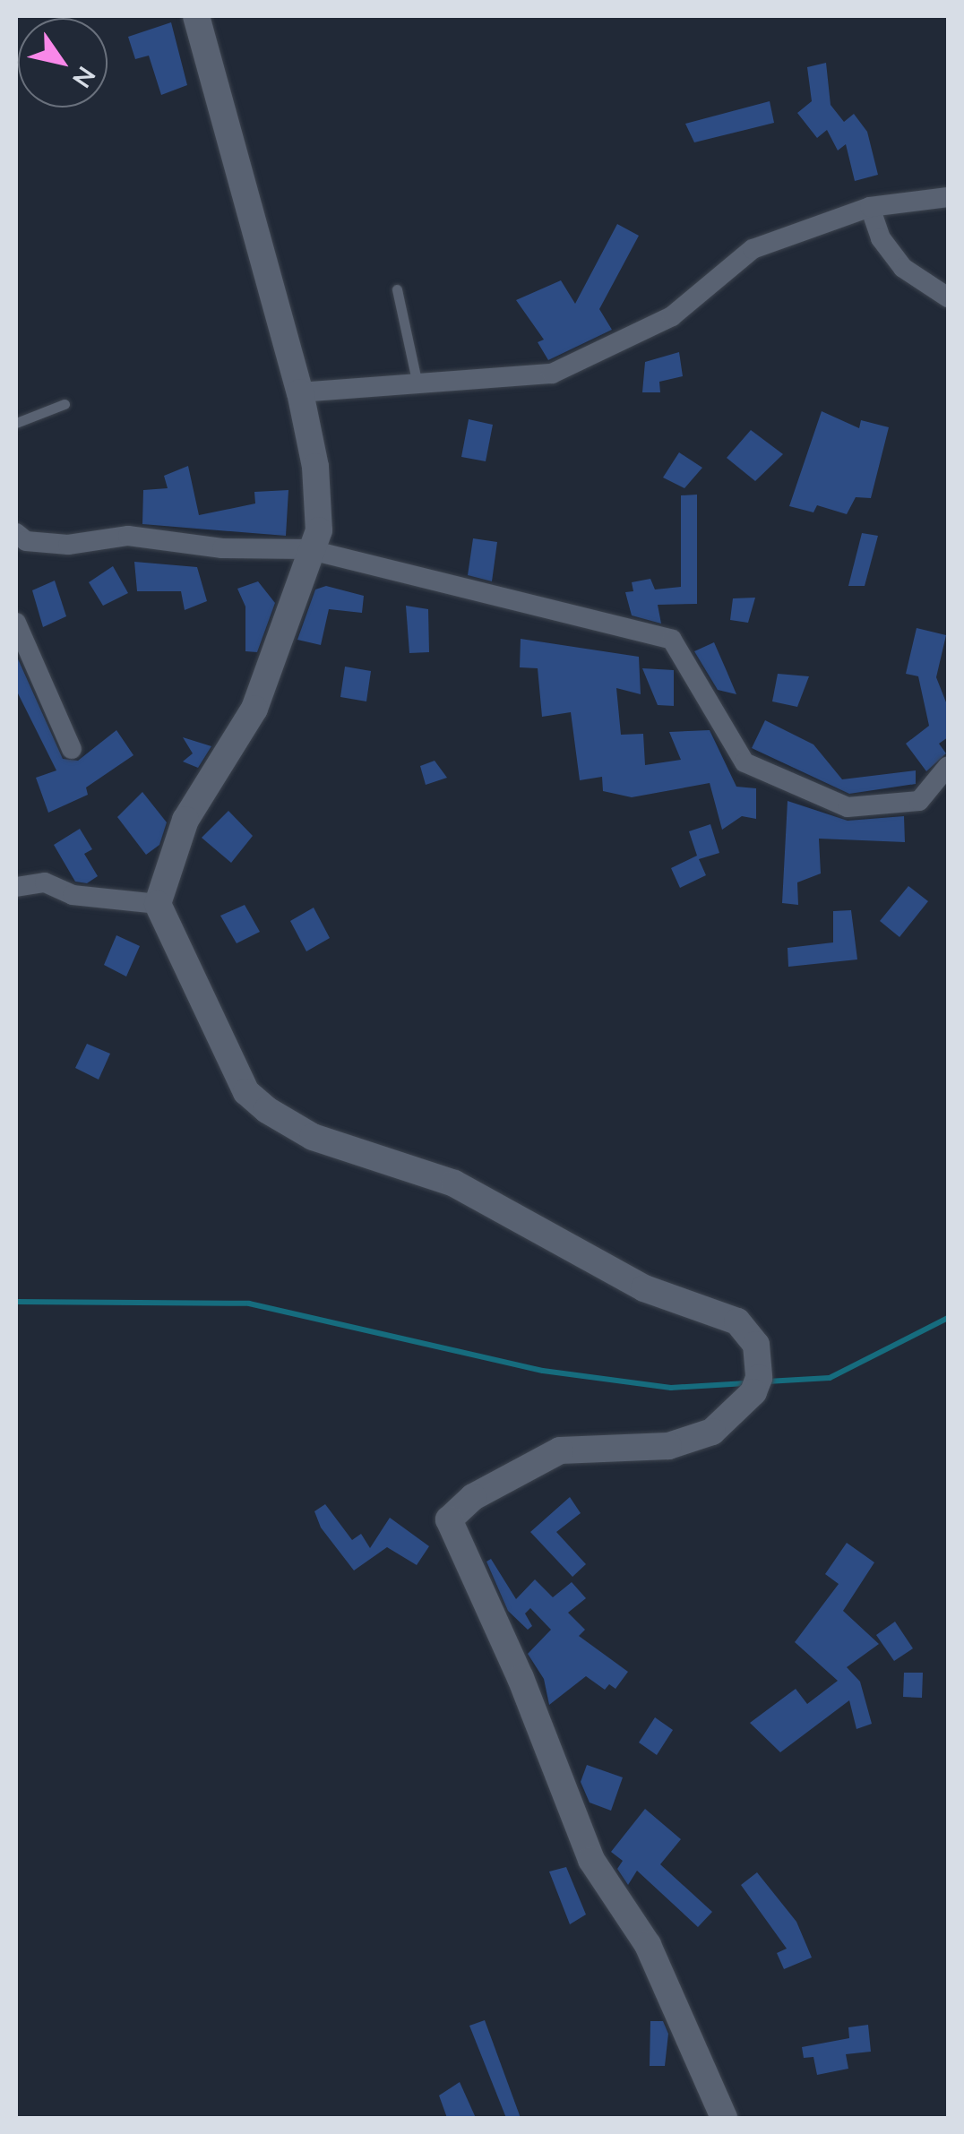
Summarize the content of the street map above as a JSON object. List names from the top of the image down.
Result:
{
  "north": "bottom right"
}
